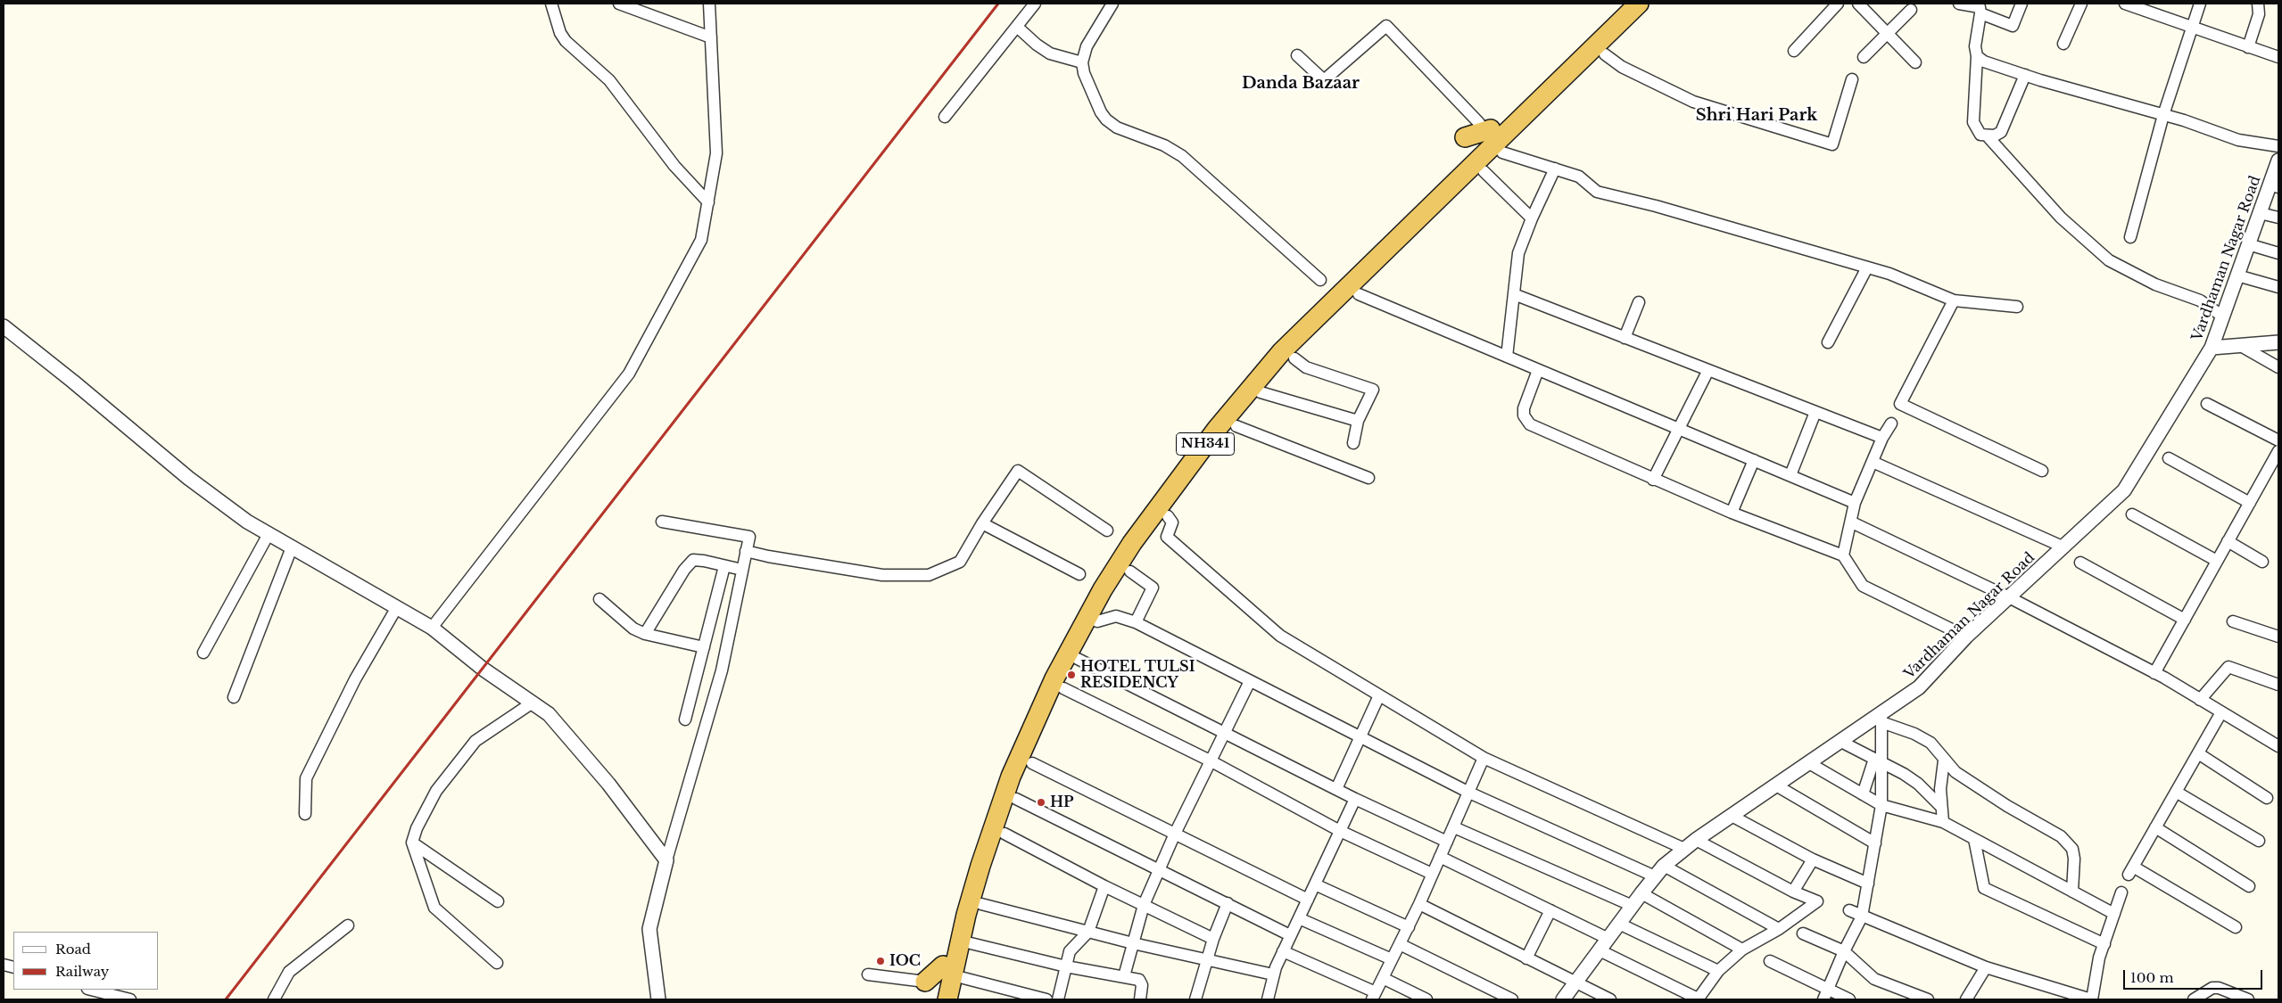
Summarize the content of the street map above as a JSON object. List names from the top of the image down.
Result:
{
  "streets": {
    "highway": ["NH341"],
    "street": ["Vardhaman Nagar Road"]
  },
  "districts": ["Danda Bazaar", "Shri Hari Park"],
  "places": ["HOTEL TULSI RESIDENCY", "HP", "IOC"],
  "legend": ["Road", "Railway"],
  "scale_bar": "100 m"
}
